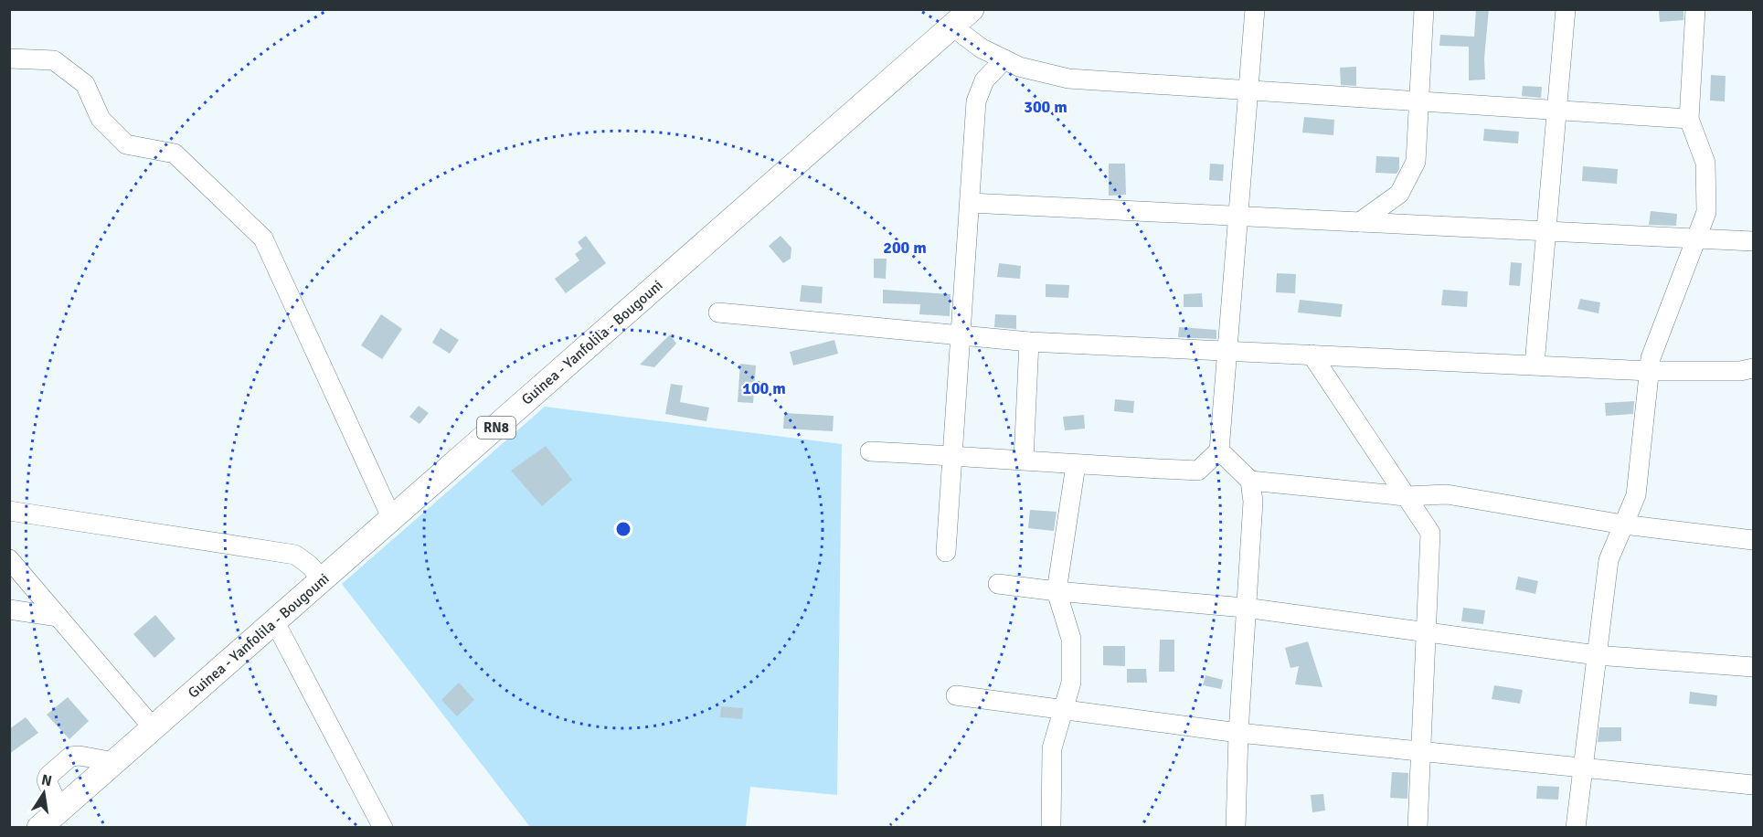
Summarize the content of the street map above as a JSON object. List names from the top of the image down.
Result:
{
  "streets": {
    "main road": ["Guinea - Yanfolila - Bougouni", "RN8"]
  },
  "north": "top",
  "rings": ["300 m", "200 m", "100 m"]
}
